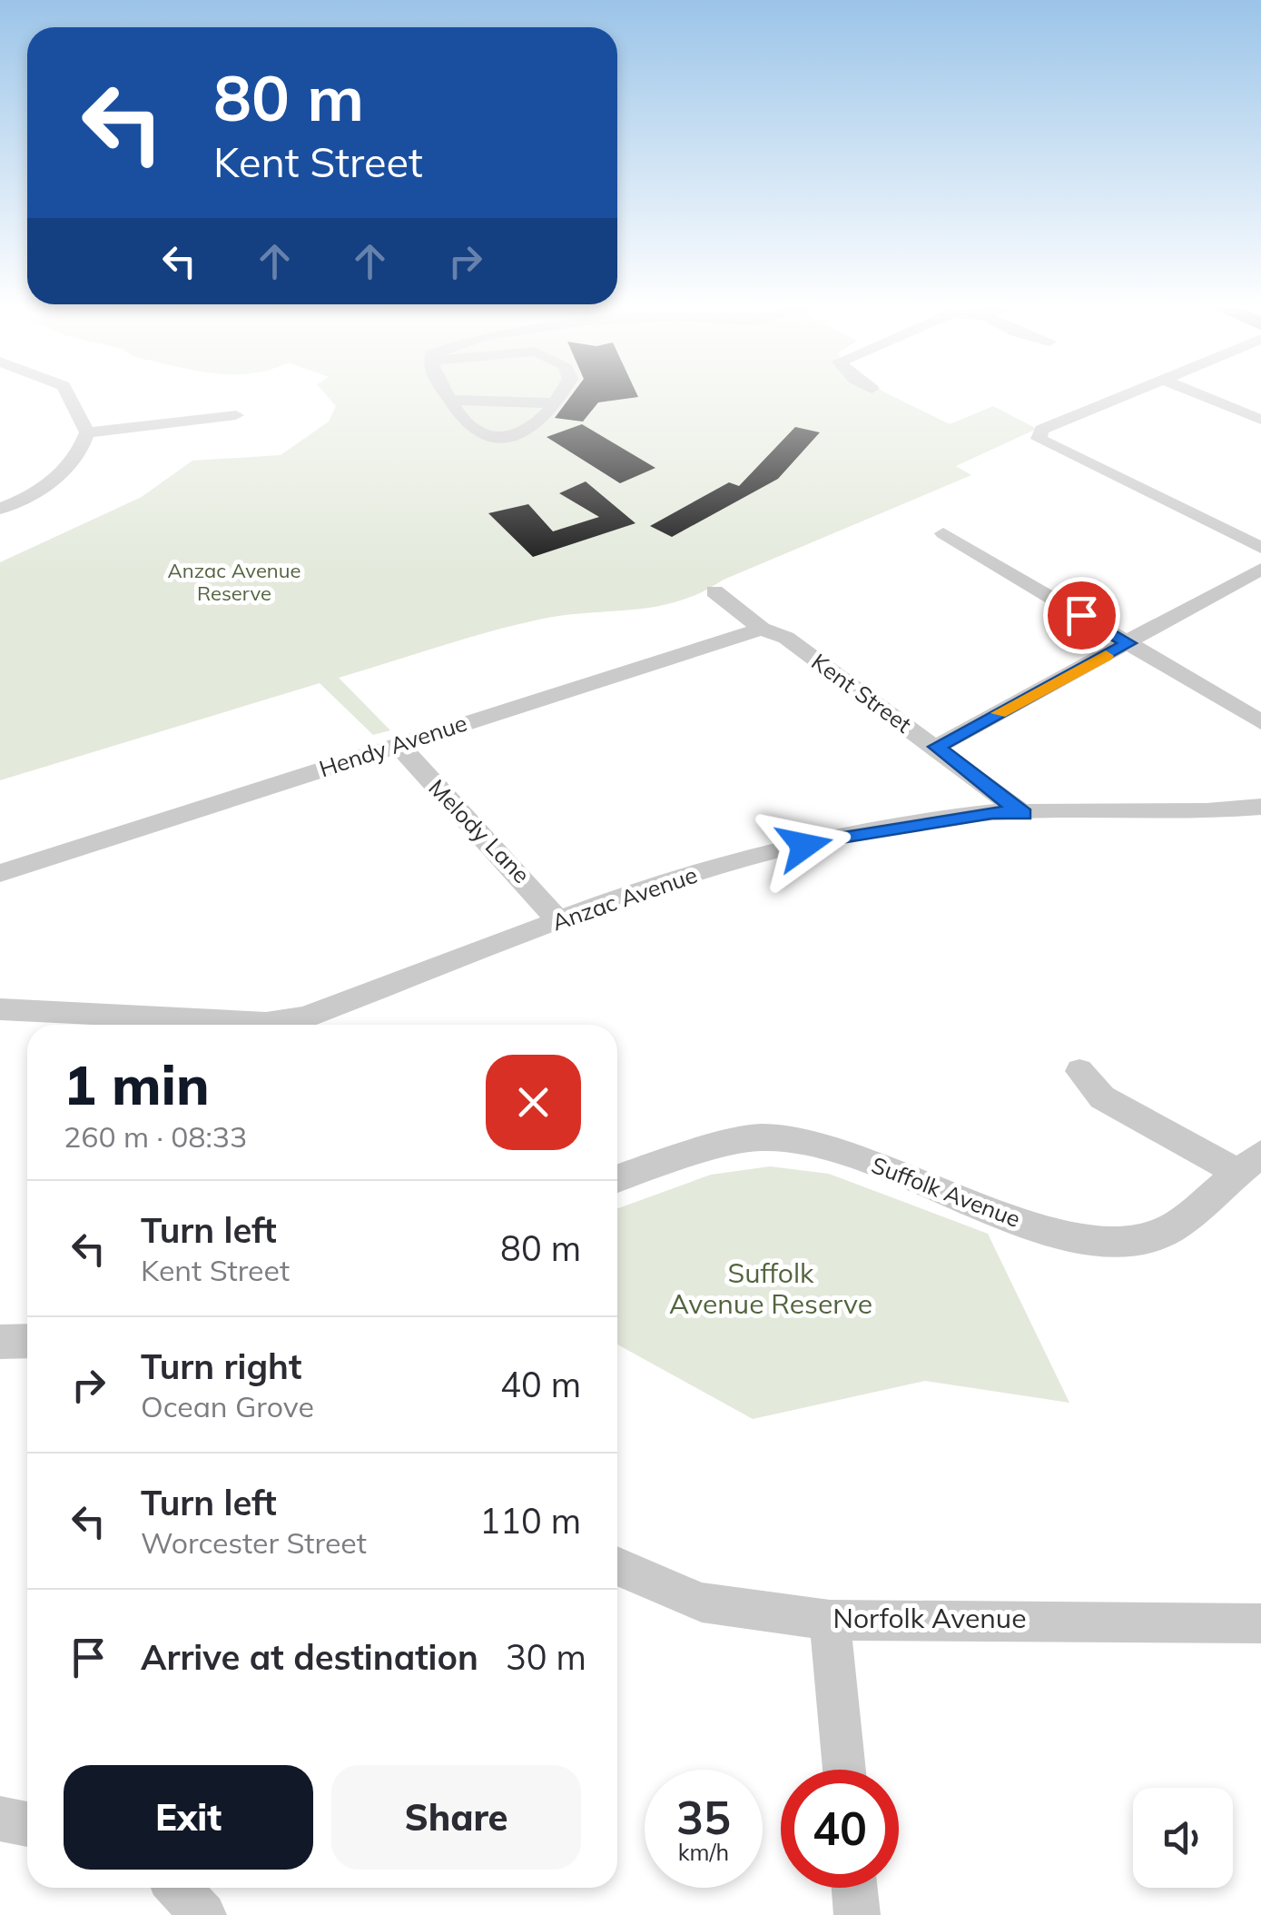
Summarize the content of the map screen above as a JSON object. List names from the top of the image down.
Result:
{
  "streets": {
    "street": [
      "Kent Street",
      "Hendy Avenue",
      "Melody Lane",
      "Anzac Avenue",
      "Suffolk Avenue",
      "Norfolk Avenue"
    ]
  },
  "crossings": [
    ["Kent Street", "Hendy Avenue"],
    ["Kent Street", "Anzac Avenue"],
    ["Hendy Avenue", "Melody Lane"],
    ["Melody Lane", "Anzac Avenue"]
  ],
  "parks": ["Anzac Avenue Reserve", "Suffolk Avenue Reserve"],
  "page": {
    "turn": ["80 m", "Kent Street"],
    "heading": ["1 min", "260 m · 08:33"],
    "list": [
      {
        "name": "Turn left",
        "note": "Kent Street",
        "value": "80 m"
      },
      {
        "name": "Turn right",
        "note": "Ocean Grove",
        "value": "40 m"
      },
      {
        "name": "Turn left",
        "note": "Worcester Street",
        "value": "110 m"
      },
      {
        "name": "Arrive at destination",
        "value": "30 m"
      }
    ],
    "buttons": ["Exit", "Share"],
    "speed": "35 km/h",
    "limit": "40"
  }
}
